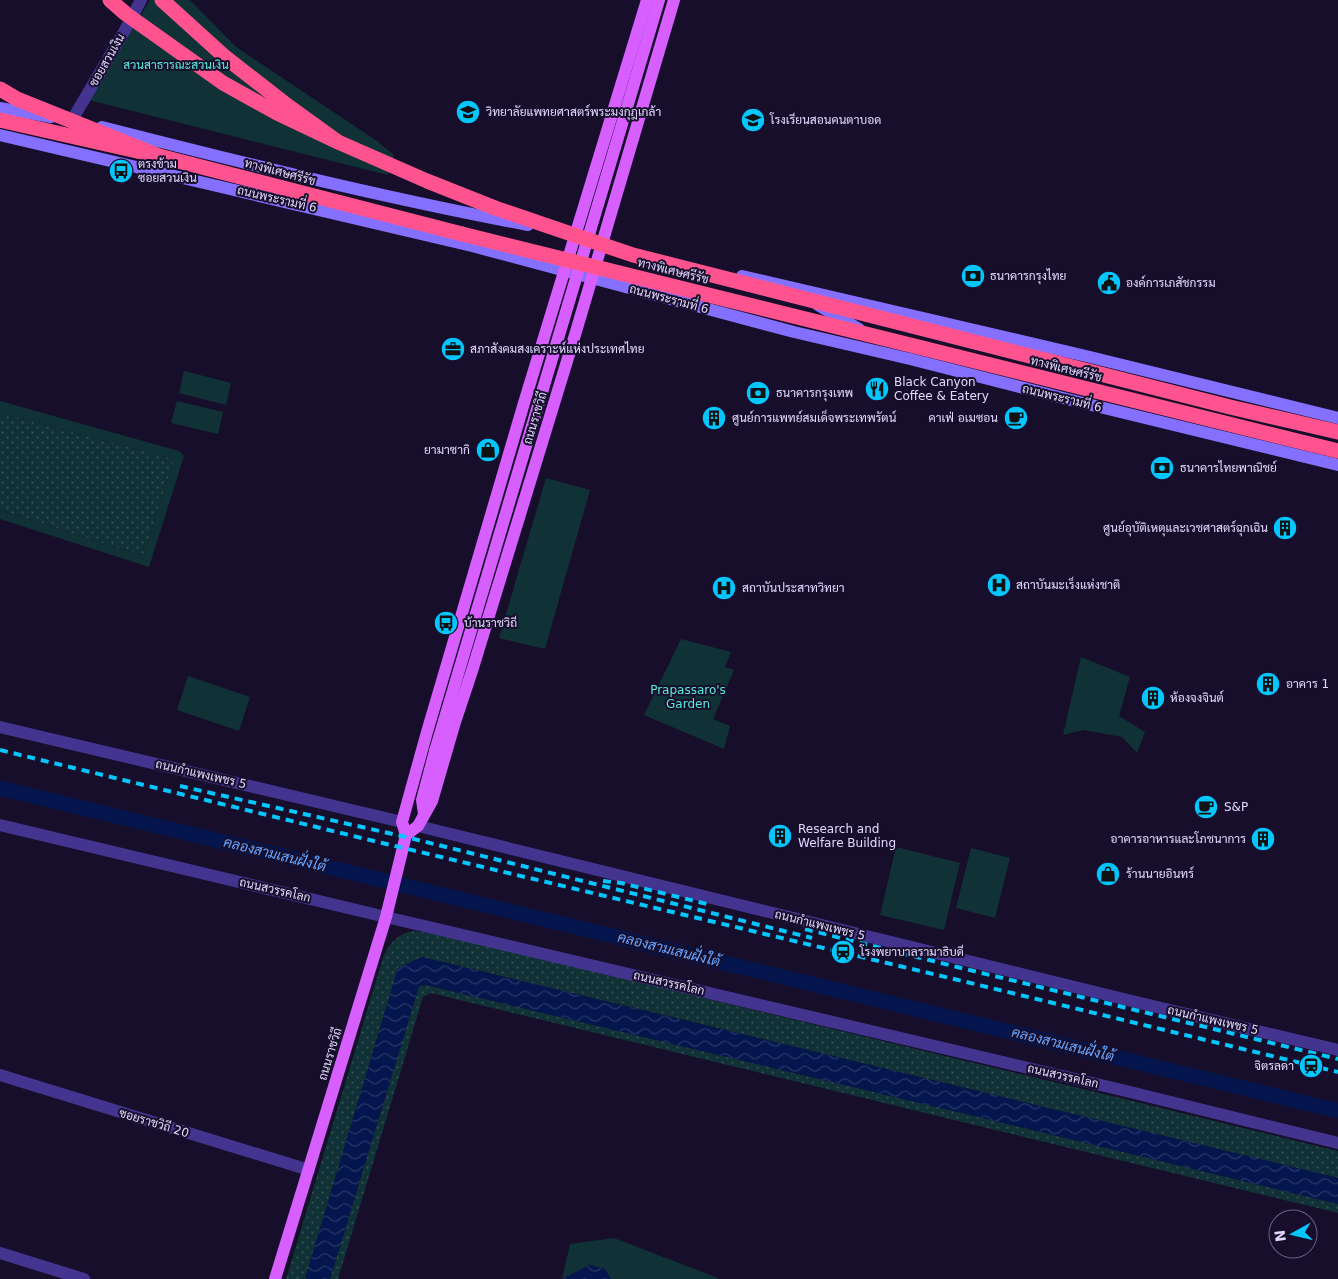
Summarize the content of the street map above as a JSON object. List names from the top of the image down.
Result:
{
  "streets": {
    "highway": ["ทางพิเศษศรีรัช"],
    "main road": ["ถนนพระรามที่ 6", "ถนนราชวิถี"],
    "street": [
      "ซอยสวนเงิน",
      "ถนนกำแพงเพชร 5",
      "ถนนสวรรคโลก",
      "ซอยราชวิถี 20"
    ]
  },
  "crossings": [
    ["ถนนพระรามที่ 6", "ถนนราชวิถี"],
    ["ถนนราชวิถี", "ถนนกำแพงเพชร 5"],
    ["ถนนราชวิถี", "ถนนสวรรคโลก"],
    ["ถนนราชวิถี", "ซอยราชวิถี 20"]
  ],
  "water": ["คลองสามเสนฝั่งใต้"],
  "parks": ["สวนสาธารณะสวนเงิน", "Prapassaro's Garden"],
  "places": {
    "school or university": ["วิทยาลัยแพทยศาสตร์พระมงกุฎเกล้า", "โรงเรียนสอนคนตาบอด"],
    "bus stop": ["ตรงข้าม ซอยสวนเงิน", "บ้านราชวิถี"],
    "bank": ["ธนาคารกรุงไทย", "ธนาคารกรุงเทพ", "ธนาคารไทยพาณิชย์"],
    "public building": ["องค์การเภสัชกรรม"],
    "office": ["สภาสังคมสงเคราะห์แห่งประเทศไทย"],
    "restaurant": ["Black Canyon Coffee & Eatery"],
    "building": [
      "ศูนย์การแพทย์สมเด็จพระเทพรัตน์",
      "ศูนย์อุบัติเหตุและเวชศาสตร์ฉุกเฉิน",
      "อาคาร 1",
      "ห้องจงจินต์",
      "Research and Welfare Building",
      "อาคารอาหารและโภชนาการ"
    ],
    "cafe": ["คาเฟ่ อเมซอน", "S&P"],
    "shop": ["ยามาซากิ", "ร้านนายอินทร์"],
    "hospital": ["สถาบันมะเร็งแห่งชาติ", "สถาบันประสาทวิทยา"],
    "station": ["โรงพยาบาลรามาธิบดี", "จิตรลดา"]
  },
  "north": "left"
}
